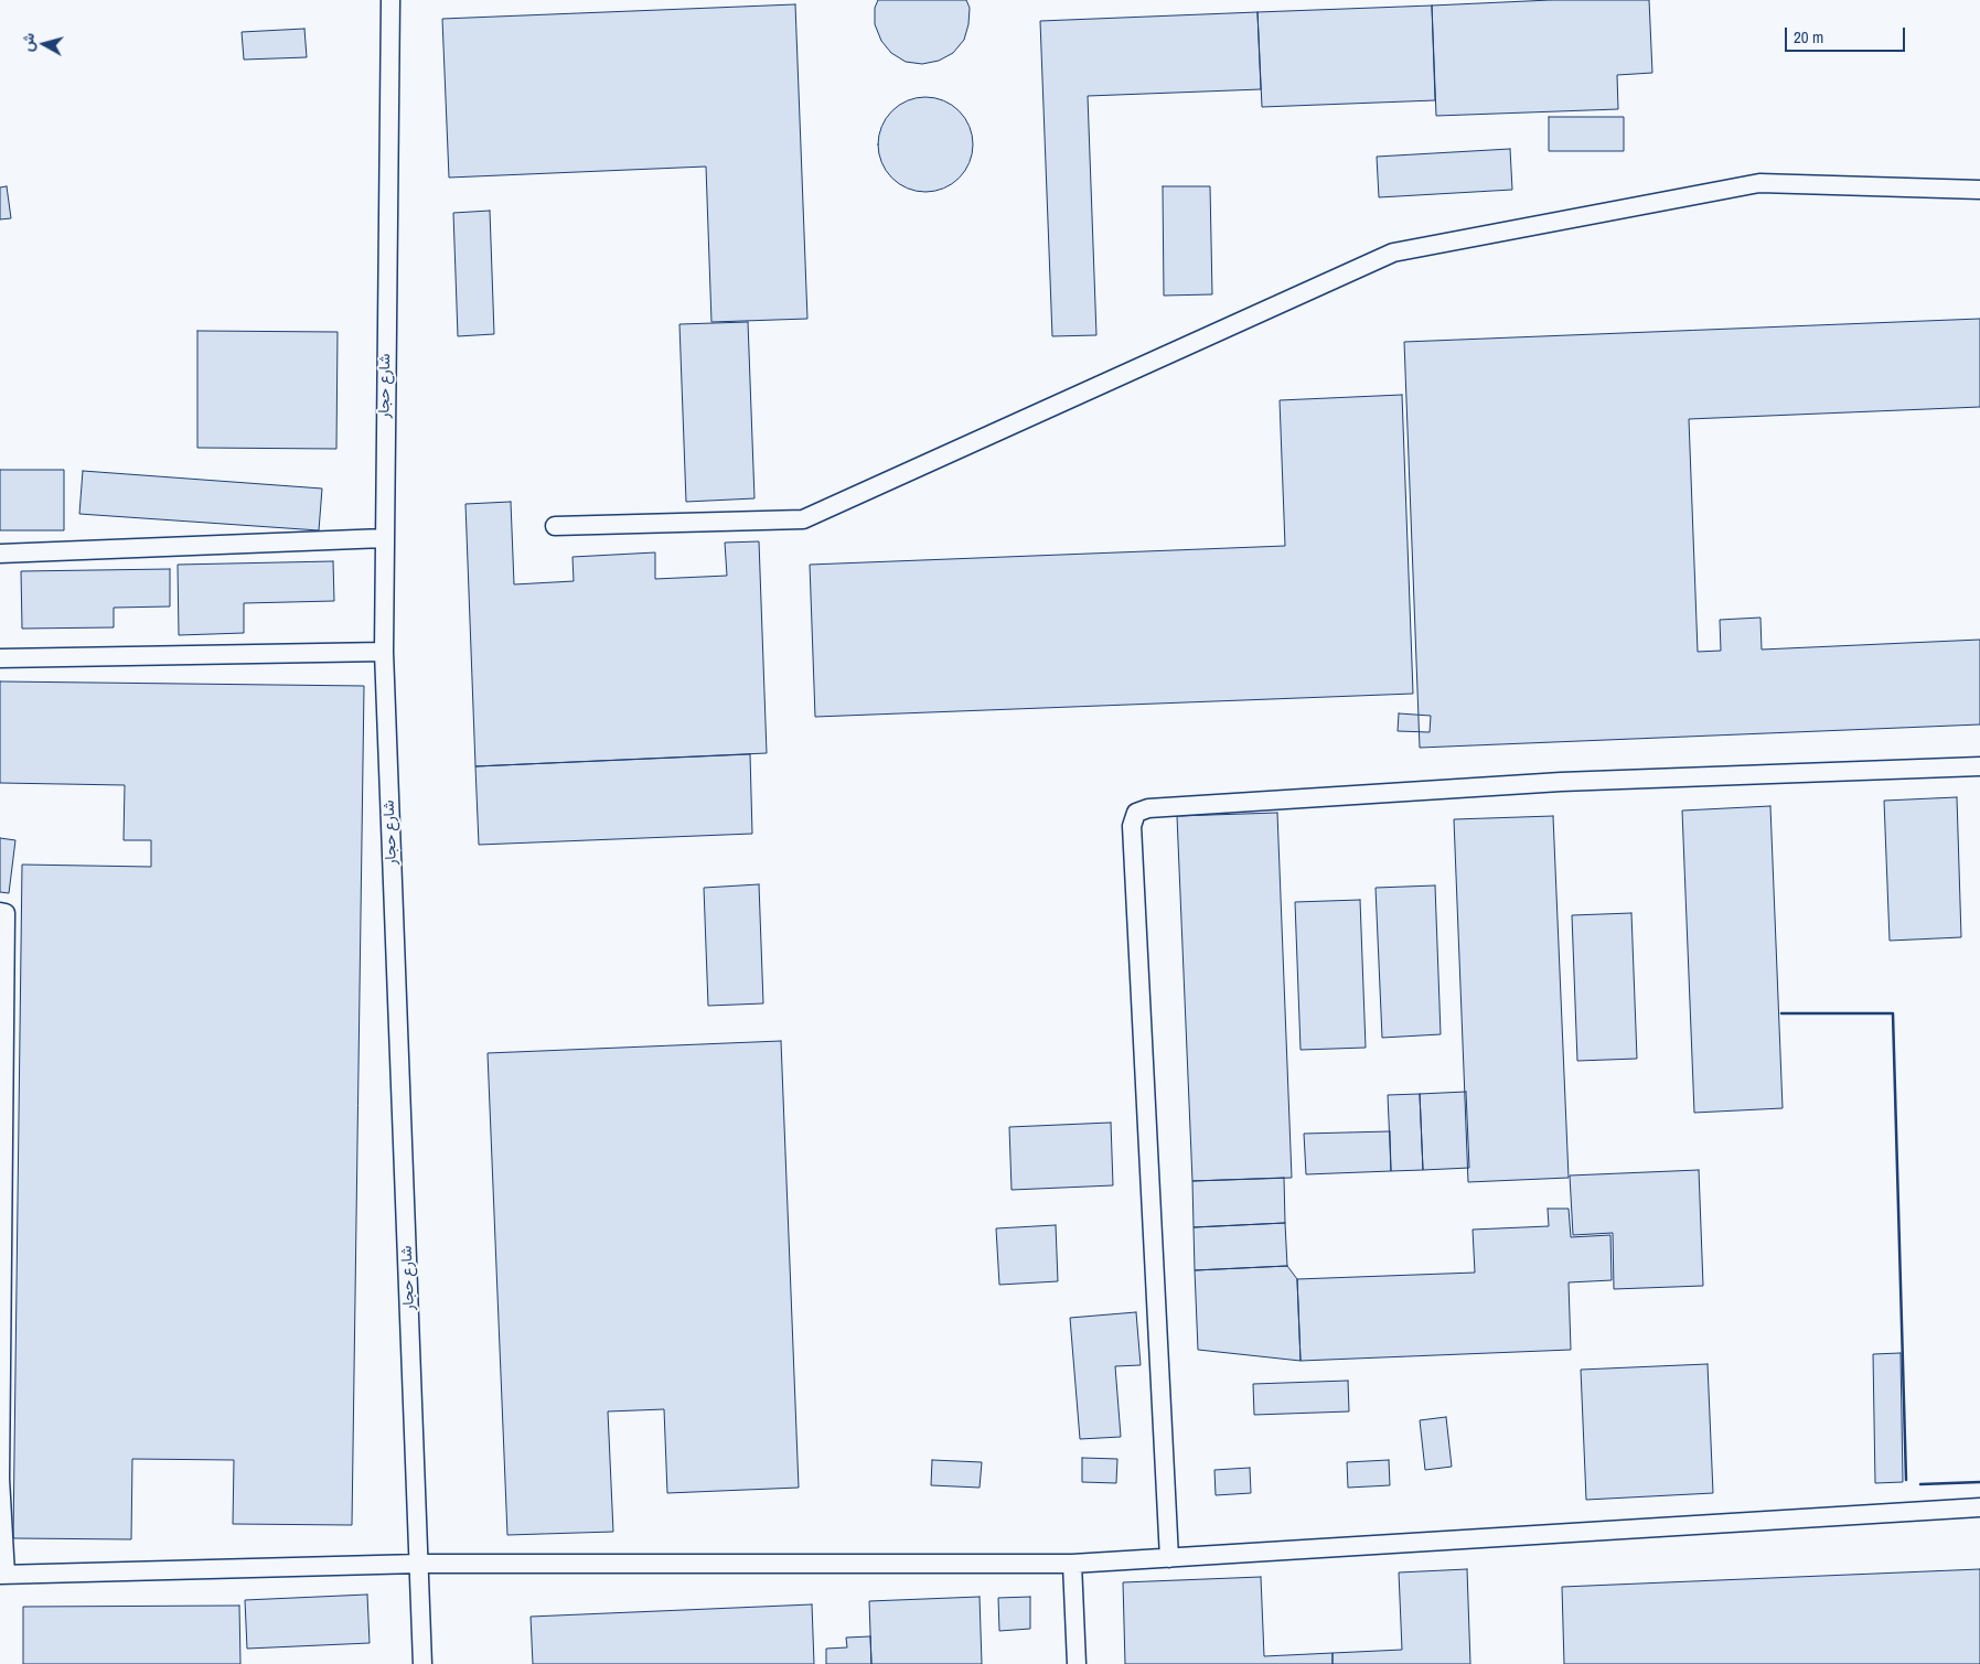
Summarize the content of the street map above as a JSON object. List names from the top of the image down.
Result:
{
  "streets": {
    "lane": ["شارع حجار"]
  },
  "scale_bar": "20 m",
  "north": "left"
}
